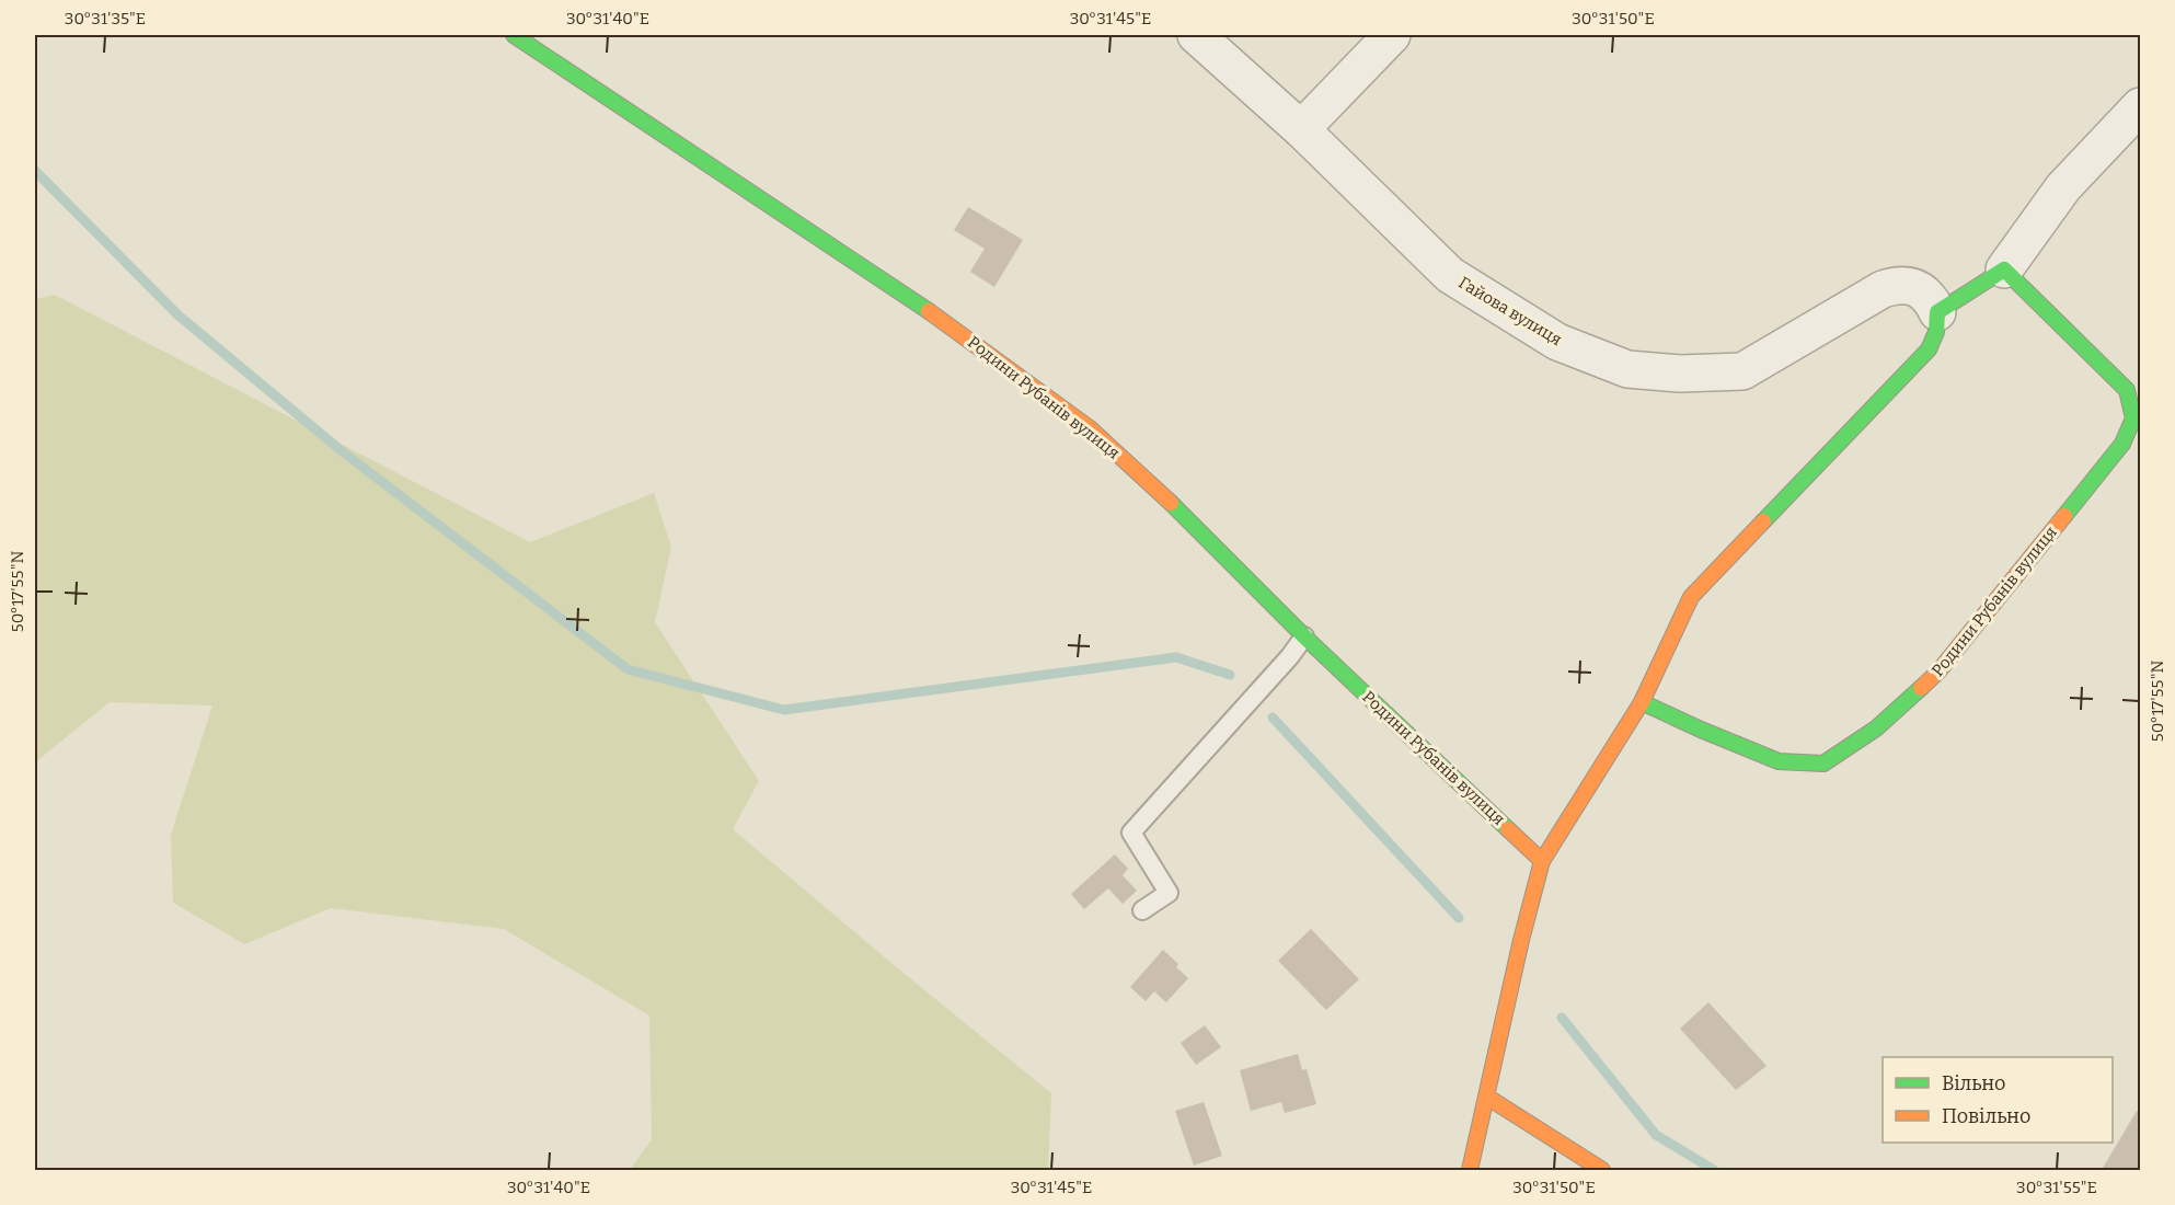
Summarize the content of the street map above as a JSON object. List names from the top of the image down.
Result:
{
  "streets": {
    "street": ["Гайова вулиця", "Родини Рубанів вулиця"]
  },
  "legend": ["Вільно", "Повільно"],
  "coordinates": [
    "30°31'35\"E",
    "30°31'40\"E",
    "30°31'45\"E",
    "30°31'50\"E",
    "50°17'55\"N",
    "30°31'55\"E"
  ]
}
